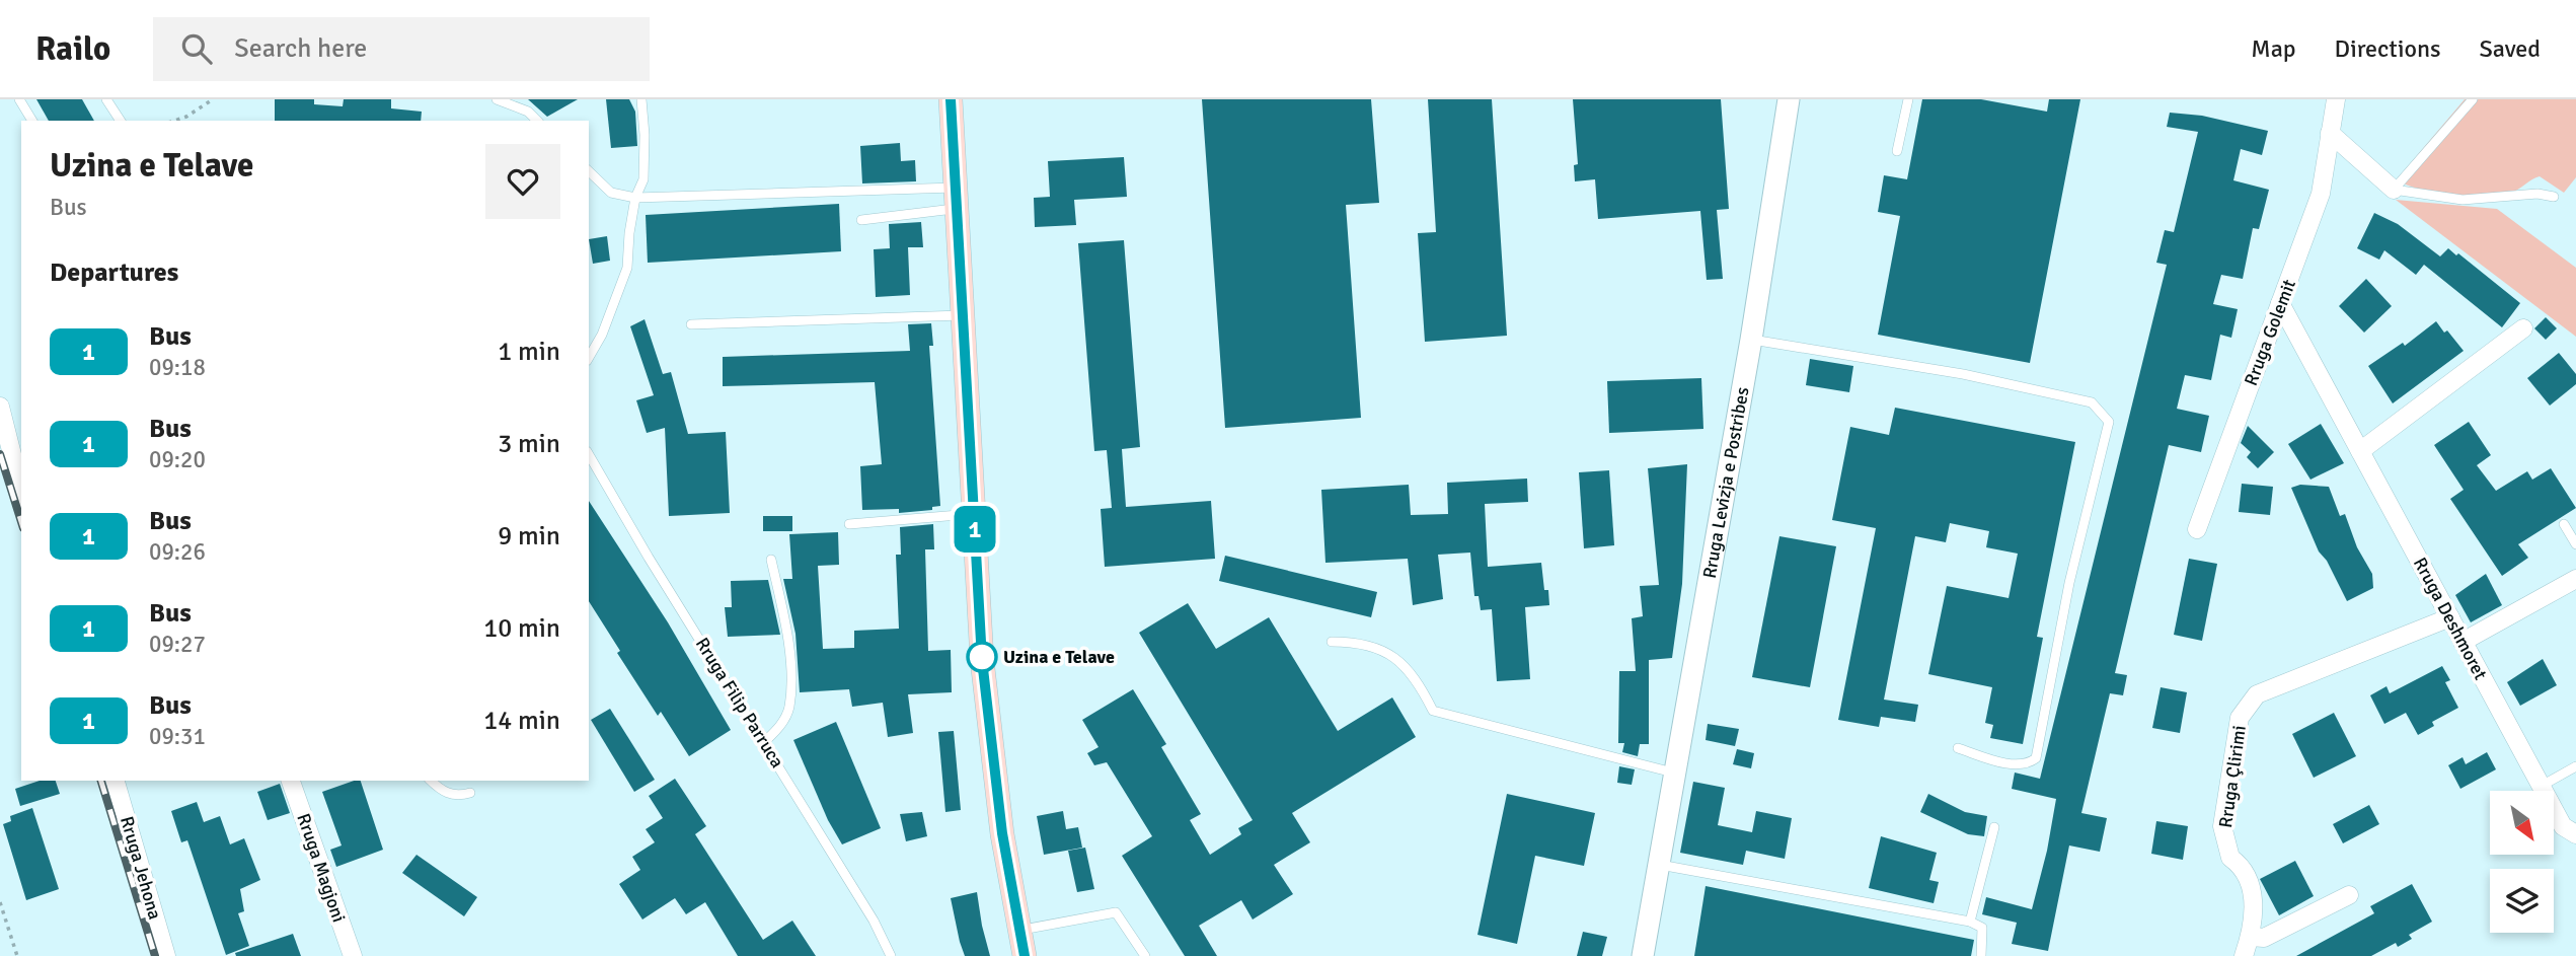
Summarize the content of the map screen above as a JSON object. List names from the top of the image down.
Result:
{
  "streets": {
    "street": [
      "Rruga Golemit",
      "Rruga Levizja e Postribes",
      "Rruga Deshmoret",
      "Rruga Çlirimi",
      "Rruga Jehona",
      "Rruga Magjoni"
    ],
    "lane": ["Rruga Filip Parruca"]
  },
  "crossings": [
    ["Rruga Golemit", "Rruga Deshmoret"],
    ["Rruga Deshmoret", "Rruga Çlirimi"]
  ],
  "places": ["Uzina e Telave"],
  "lines": ["bus line 1"],
  "north": "bottom right",
  "page": {
    "header": "Railo",
    "search": "Search here",
    "nav": ["Map", "Directions", "Saved"],
    "on_map": "1",
    "heading": [
      ["Uzina e Telave", "Bus"],
      "Departures"
    ],
    "list": [
      {
        "mark": "1",
        "name": "Bus",
        "note": "09:18",
        "value": "1 min"
      },
      {
        "mark": "1",
        "name": "Bus",
        "note": "09:20",
        "value": "3 min"
      },
      {
        "mark": "1",
        "name": "Bus",
        "note": "09:26",
        "value": "9 min"
      },
      {
        "mark": "1",
        "name": "Bus",
        "note": "09:27",
        "value": "10 min"
      },
      {
        "mark": "1",
        "name": "Bus",
        "note": "09:31",
        "value": "14 min"
      }
    ]
  }
}
